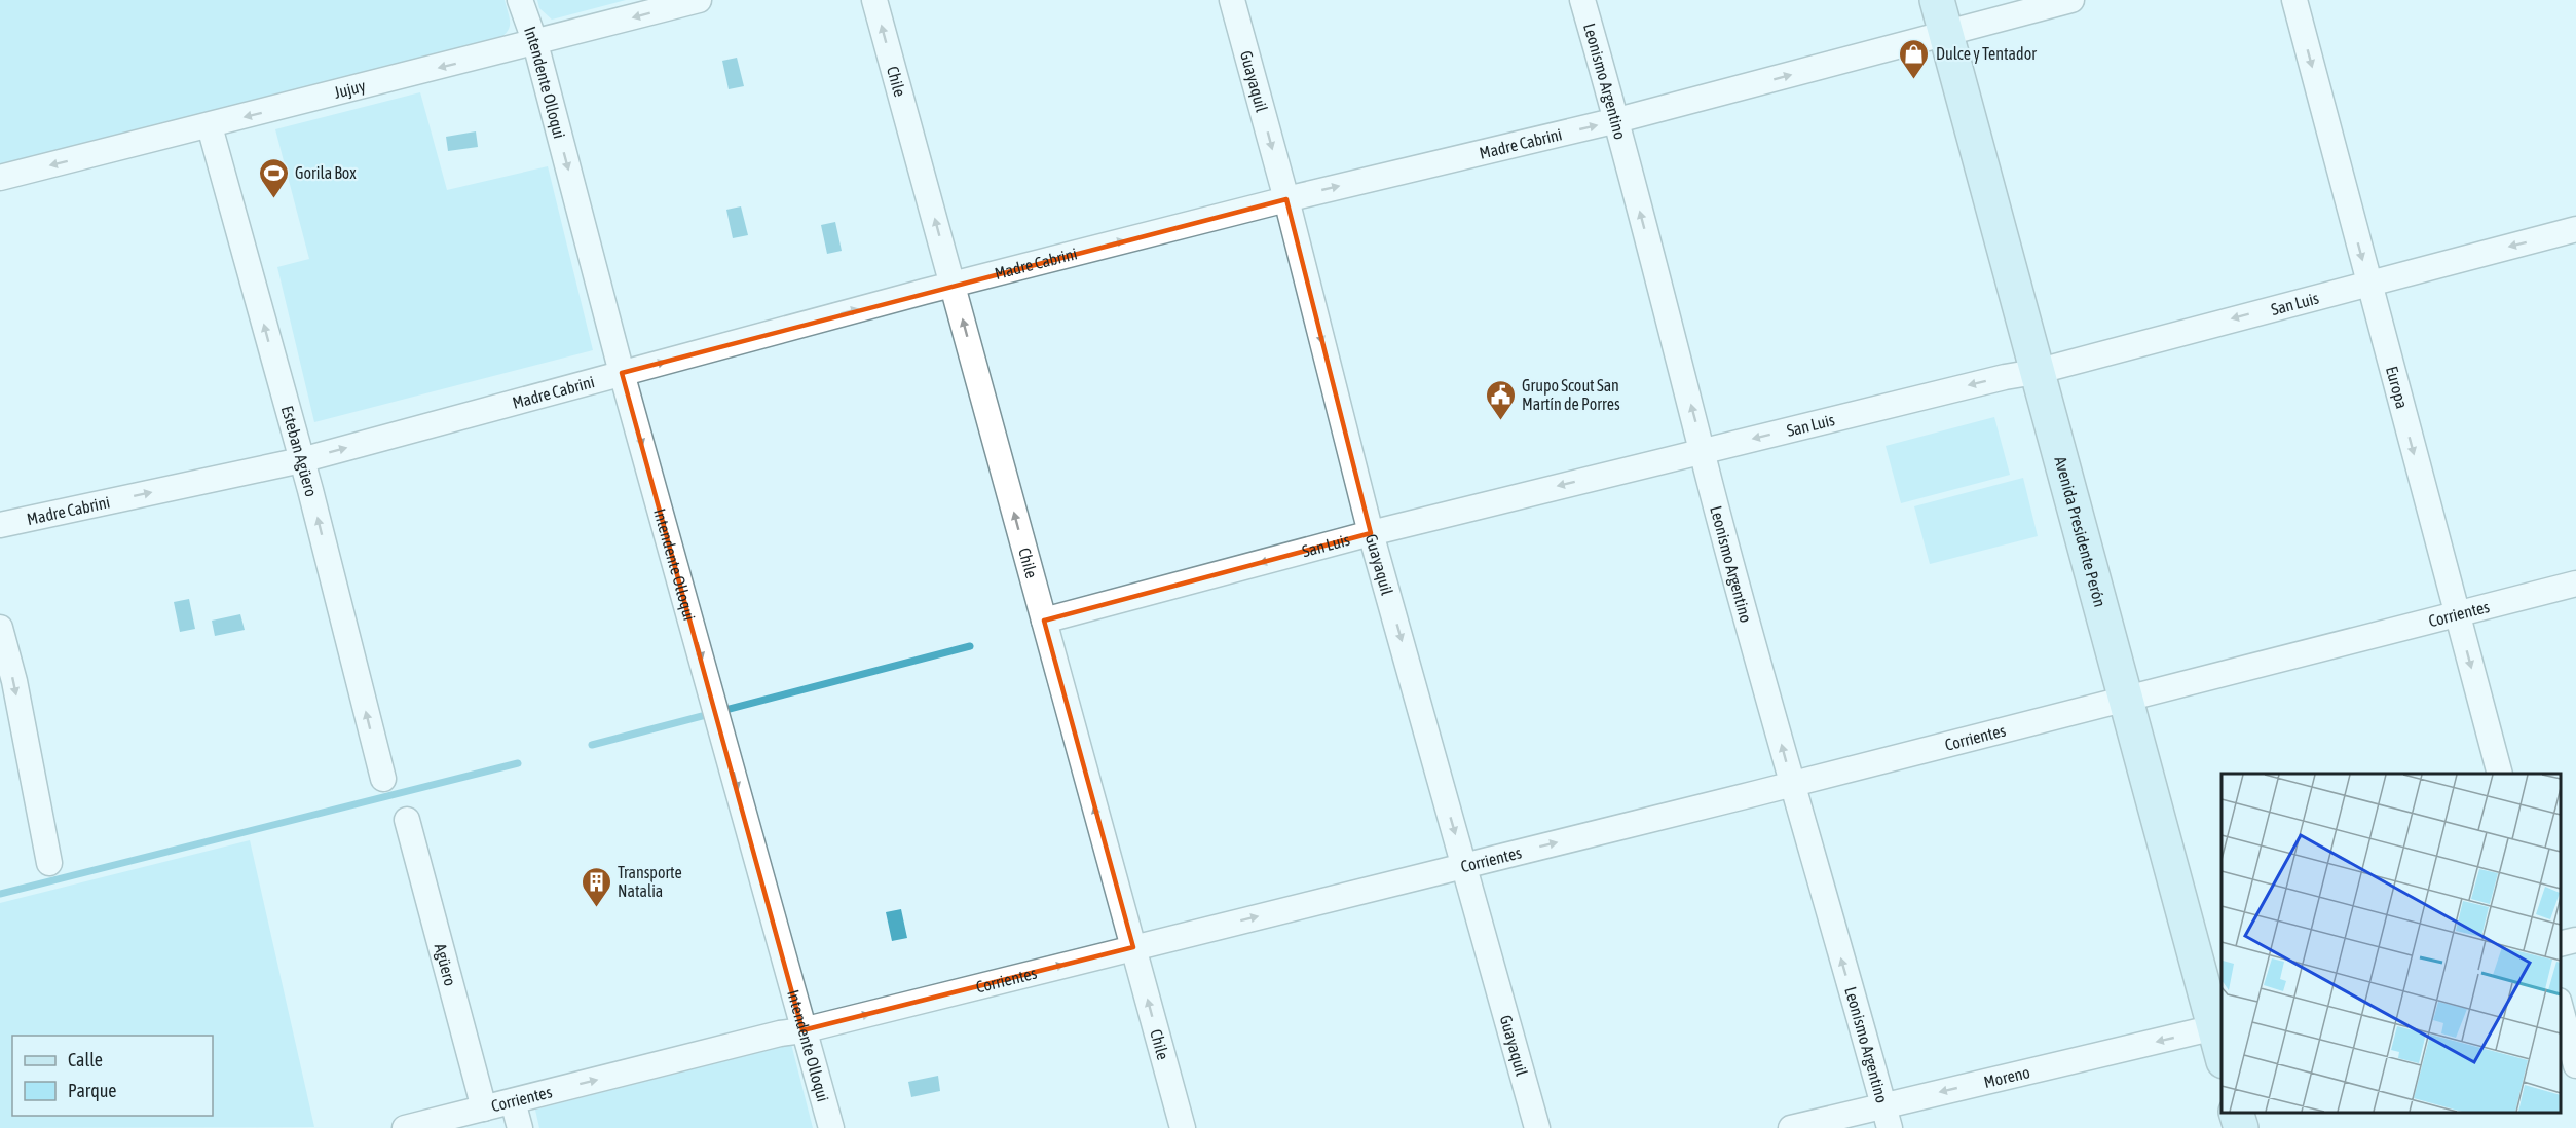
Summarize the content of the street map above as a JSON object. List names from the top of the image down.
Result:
{
  "streets": {
    "main road": ["Avenida Presidente Perón"],
    "street": [
      "Intendente Olloqui",
      "Chile",
      "Guayaquil",
      "Leonismo Argentino",
      "Jujuy",
      "Madre Cabrini",
      "San Luis",
      "Europa",
      "Esteban Agüero",
      "Corrientes",
      "Agüero",
      "Moreno"
    ]
  },
  "crossings": [
    ["Intendente Olloqui", "Jujuy"],
    ["Intendente Olloqui", "Madre Cabrini"],
    ["Intendente Olloqui", "Corrientes"],
    ["Chile", "Madre Cabrini"],
    ["Chile", "San Luis"],
    ["Chile", "Corrientes"],
    ["Guayaquil", "Madre Cabrini"],
    ["Guayaquil", "San Luis"],
    ["Guayaquil", "Corrientes"],
    ["Leonismo Argentino", "Madre Cabrini"],
    ["Leonismo Argentino", "San Luis"],
    ["Leonismo Argentino", "Corrientes"],
    ["Leonismo Argentino", "Moreno"],
    ["Jujuy", "Esteban Agüero"],
    ["Madre Cabrini", "Esteban Agüero"],
    ["Madre Cabrini", "Avenida Presidente Perón"],
    ["San Luis", "Europa"],
    ["San Luis", "Avenida Presidente Perón"],
    ["Europa", "Corrientes"],
    ["Avenida Presidente Perón", "Corrientes"],
    ["Avenida Presidente Perón", "Moreno"],
    ["Corrientes", "Agüero"]
  ],
  "one_way": [
    "Intendente Olloqui",
    "Chile",
    "Guayaquil",
    "Leonismo Argentino",
    "Jujuy",
    "Madre Cabrini",
    "San Luis",
    "Europa",
    "Esteban Agüero",
    "Corrientes",
    "Moreno"
  ],
  "places": {
    "shop": ["Dulce y Tentador"],
    "sports": ["Gorila Box"],
    "public building": ["Grupo Scout San Martín de Porres"],
    "building": ["Transporte Natalia"]
  },
  "legend": ["Calle", "Parque"]
}
